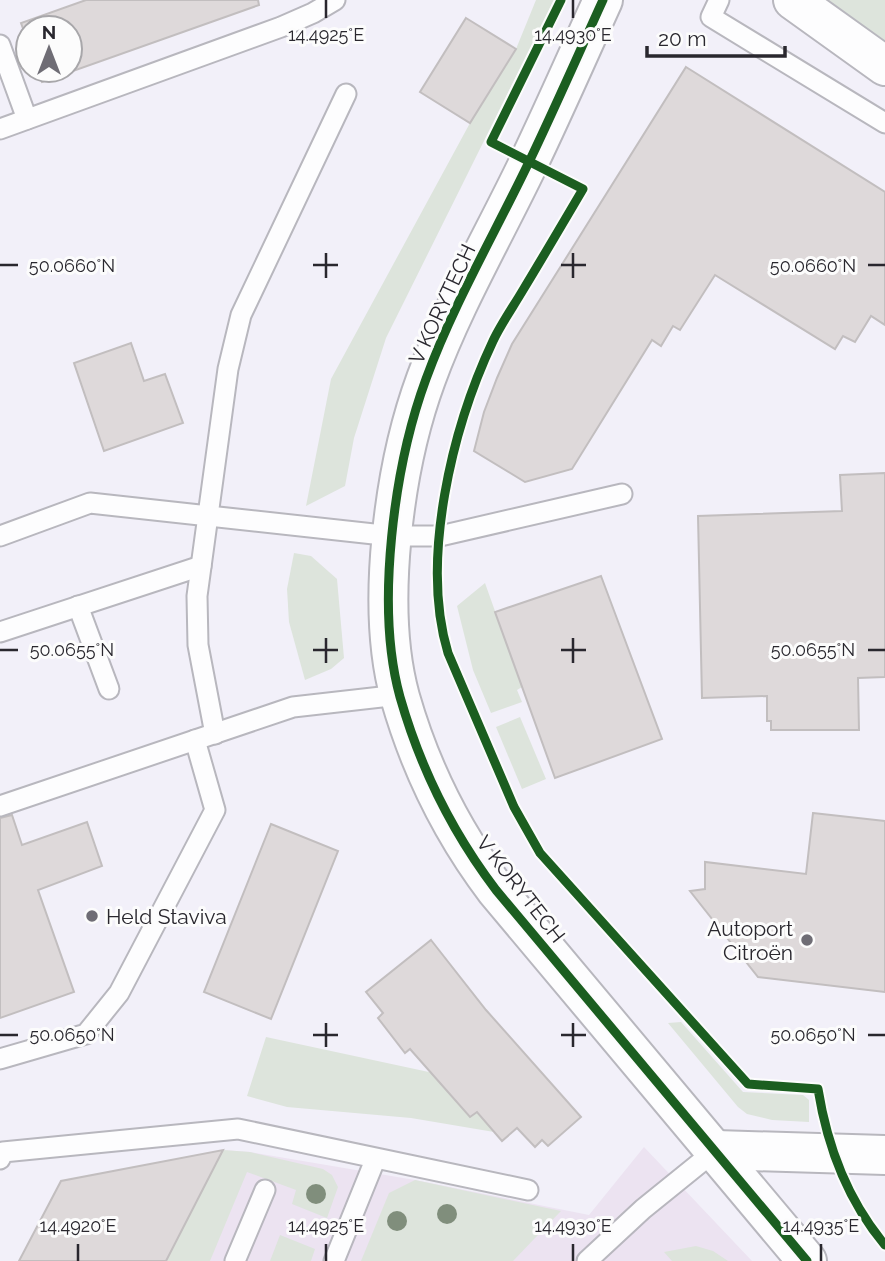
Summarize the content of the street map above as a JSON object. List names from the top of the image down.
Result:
{
  "streets": {
    "street": ["V KORYTECH"]
  },
  "places": ["Held Staviva", "Autoport Citroën"],
  "scale_bar": "20 m",
  "north": "top",
  "coordinates": [
    "14.4925°E",
    "14.4930°E",
    "50.0660°N",
    "50.0655°N",
    "50.0650°N",
    "14.4920°E",
    "14.4935°E"
  ]
}
